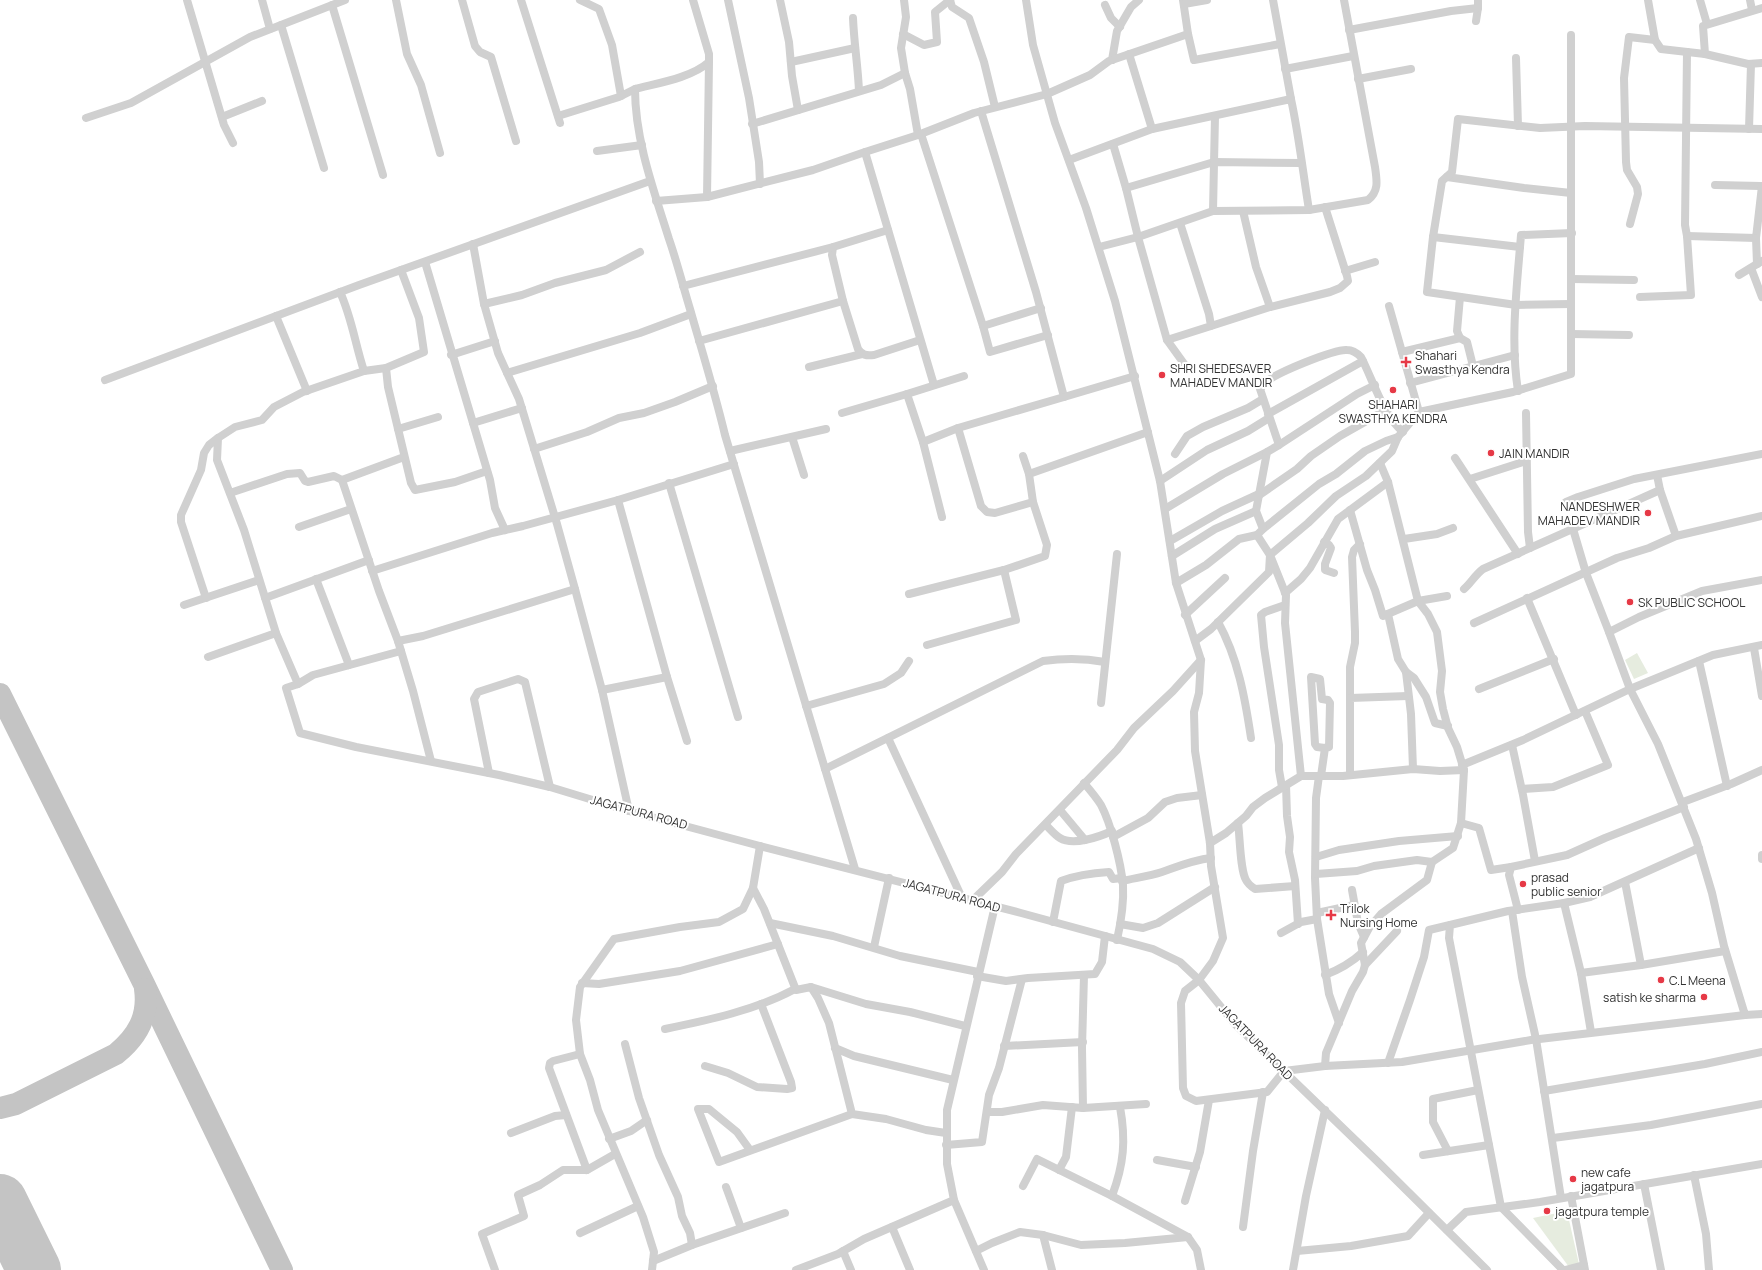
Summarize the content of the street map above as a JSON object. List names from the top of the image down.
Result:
{
  "streets": {
    "street": ["JAGATPURA ROAD"]
  },
  "places": {
    "health": ["Shahari Swasthya Kendra", "Trilok Nursing Home"],
    "other": [
      "SHRI SHEDESAVER MAHADEV MANDIR",
      "SHAHARI SWASTHYA KENDRA",
      "JAIN MANDIR",
      "NANDESHWER MAHADEV MANDIR",
      "SK PUBLIC SCHOOL",
      "prasad public senior",
      "C.L Meena",
      "satish ke sharma",
      "new cafe jagatpura",
      "jagatpura temple"
    ]
  }
}
